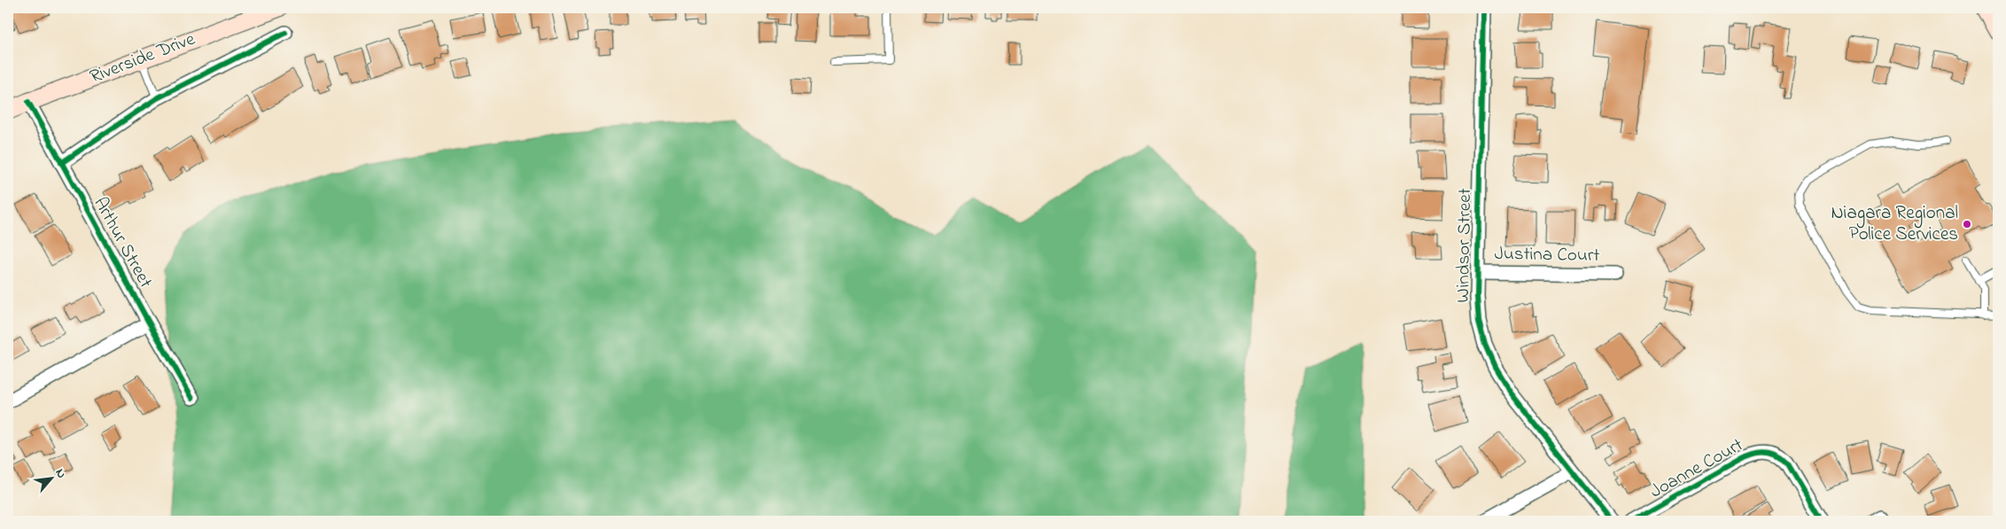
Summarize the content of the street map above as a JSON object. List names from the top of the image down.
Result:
{
  "streets": {
    "main road": ["Riverside Drive"],
    "street": [
      "Arthur Street",
      "Windsor Street",
      "Justina Court",
      "Joanne Court"
    ]
  },
  "crossings": [
    ["Riverside Drive", "Arthur Street"],
    ["Windsor Street", "Justina Court"]
  ],
  "places": ["Niagara Regional Police Services"],
  "north": "top right"
}
